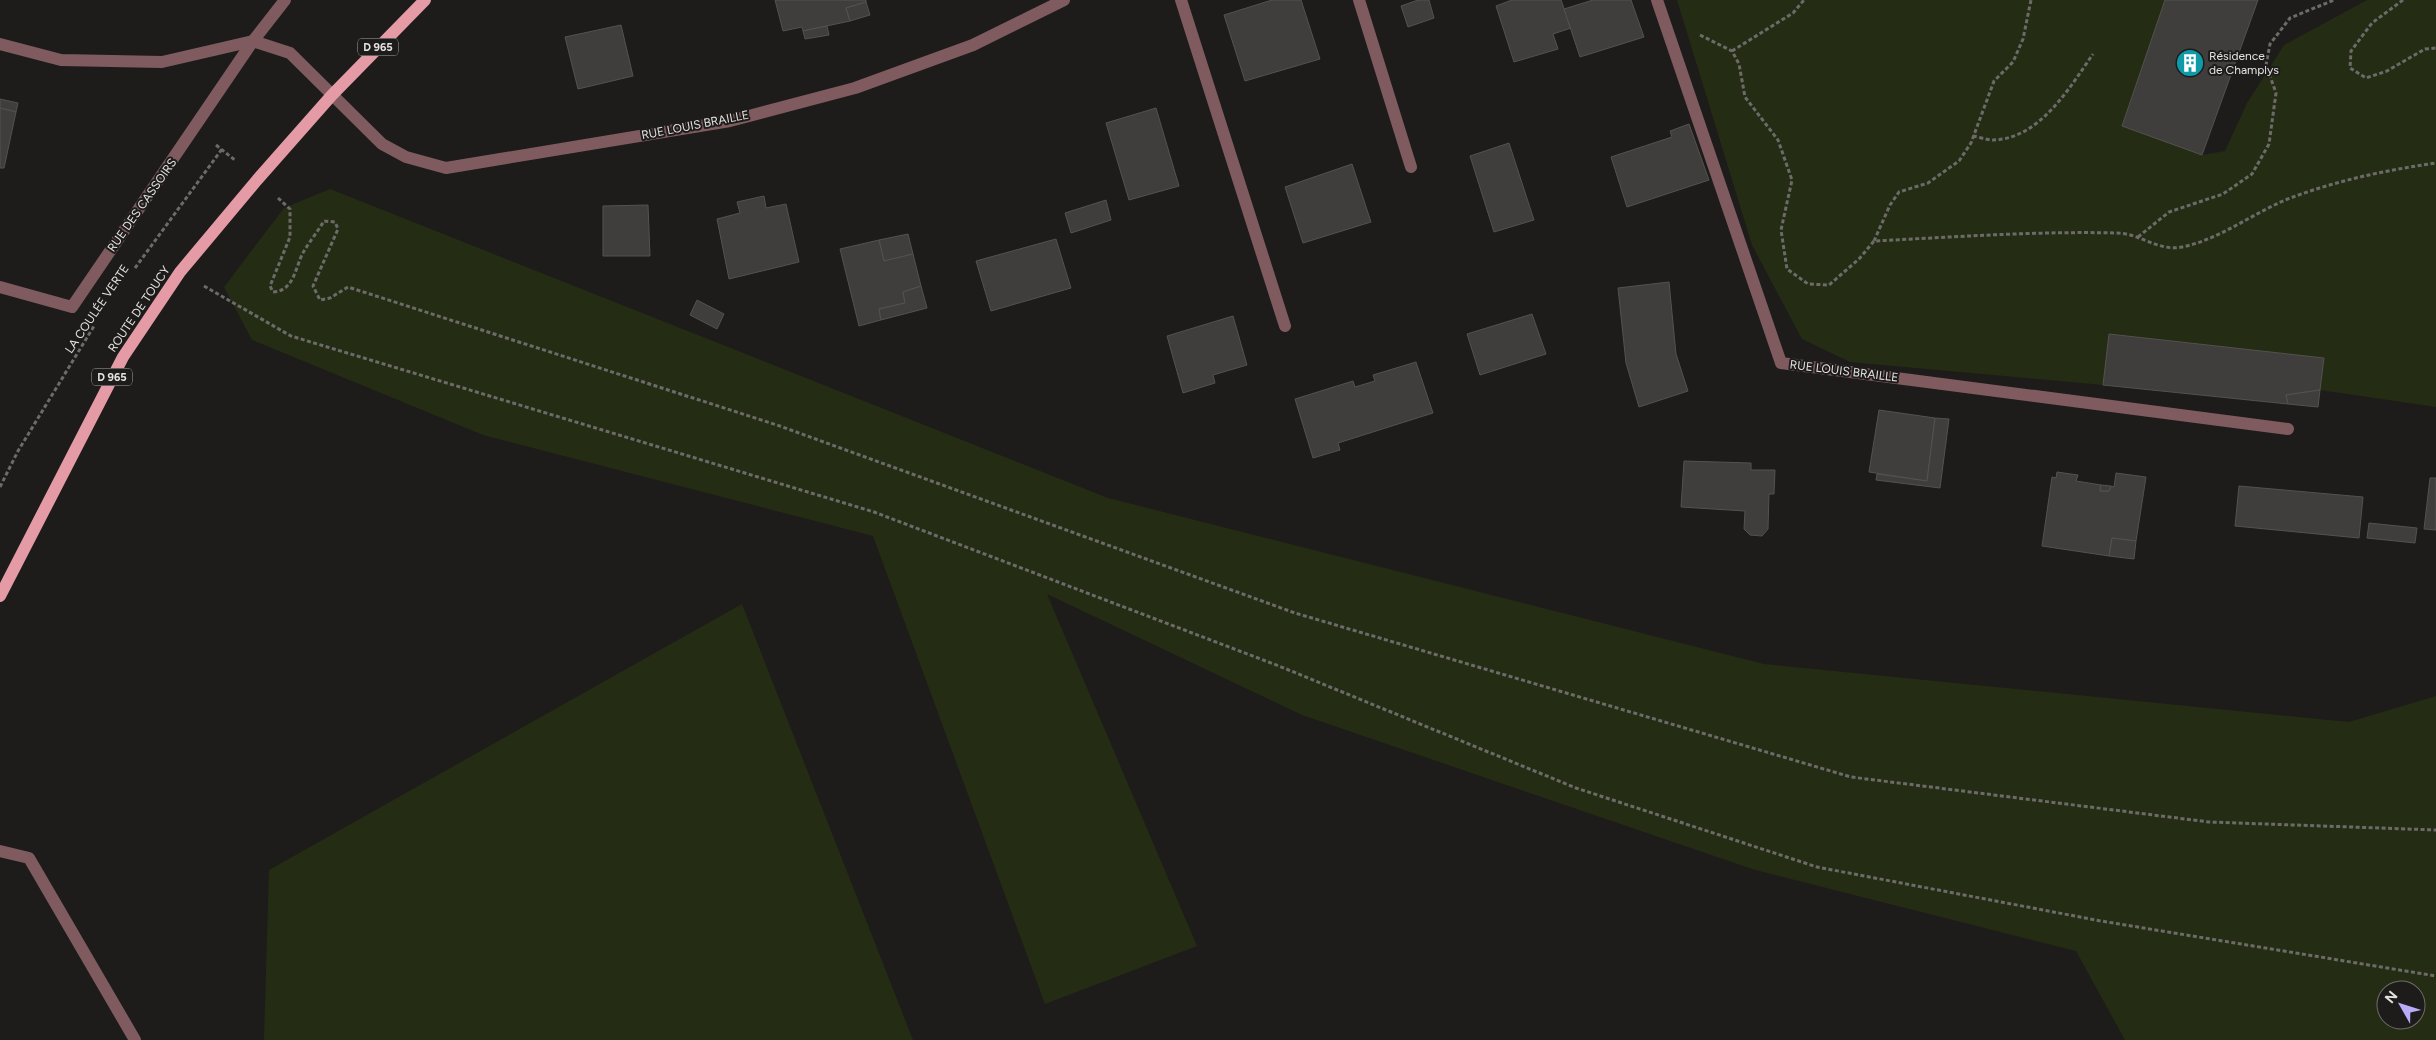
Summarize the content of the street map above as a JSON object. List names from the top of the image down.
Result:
{
  "streets": {
    "main road": ["D 965", "ROUTE DE TOUCY"],
    "street": ["RUE LOUIS BRAILLE", "RUE DES CASSOIRS"],
    "path": ["LA COULÉE VERTE"]
  },
  "crossings": [
    ["D 965", "RUE LOUIS BRAILLE"],
    ["D 965", "ROUTE DE TOUCY"],
    ["RUE LOUIS BRAILLE", "RUE DES CASSOIRS"],
    ["RUE LOUIS BRAILLE", "ROUTE DE TOUCY"]
  ],
  "places": {
    "building": ["Résidence de Champlys"]
  },
  "north": "top left"
}
